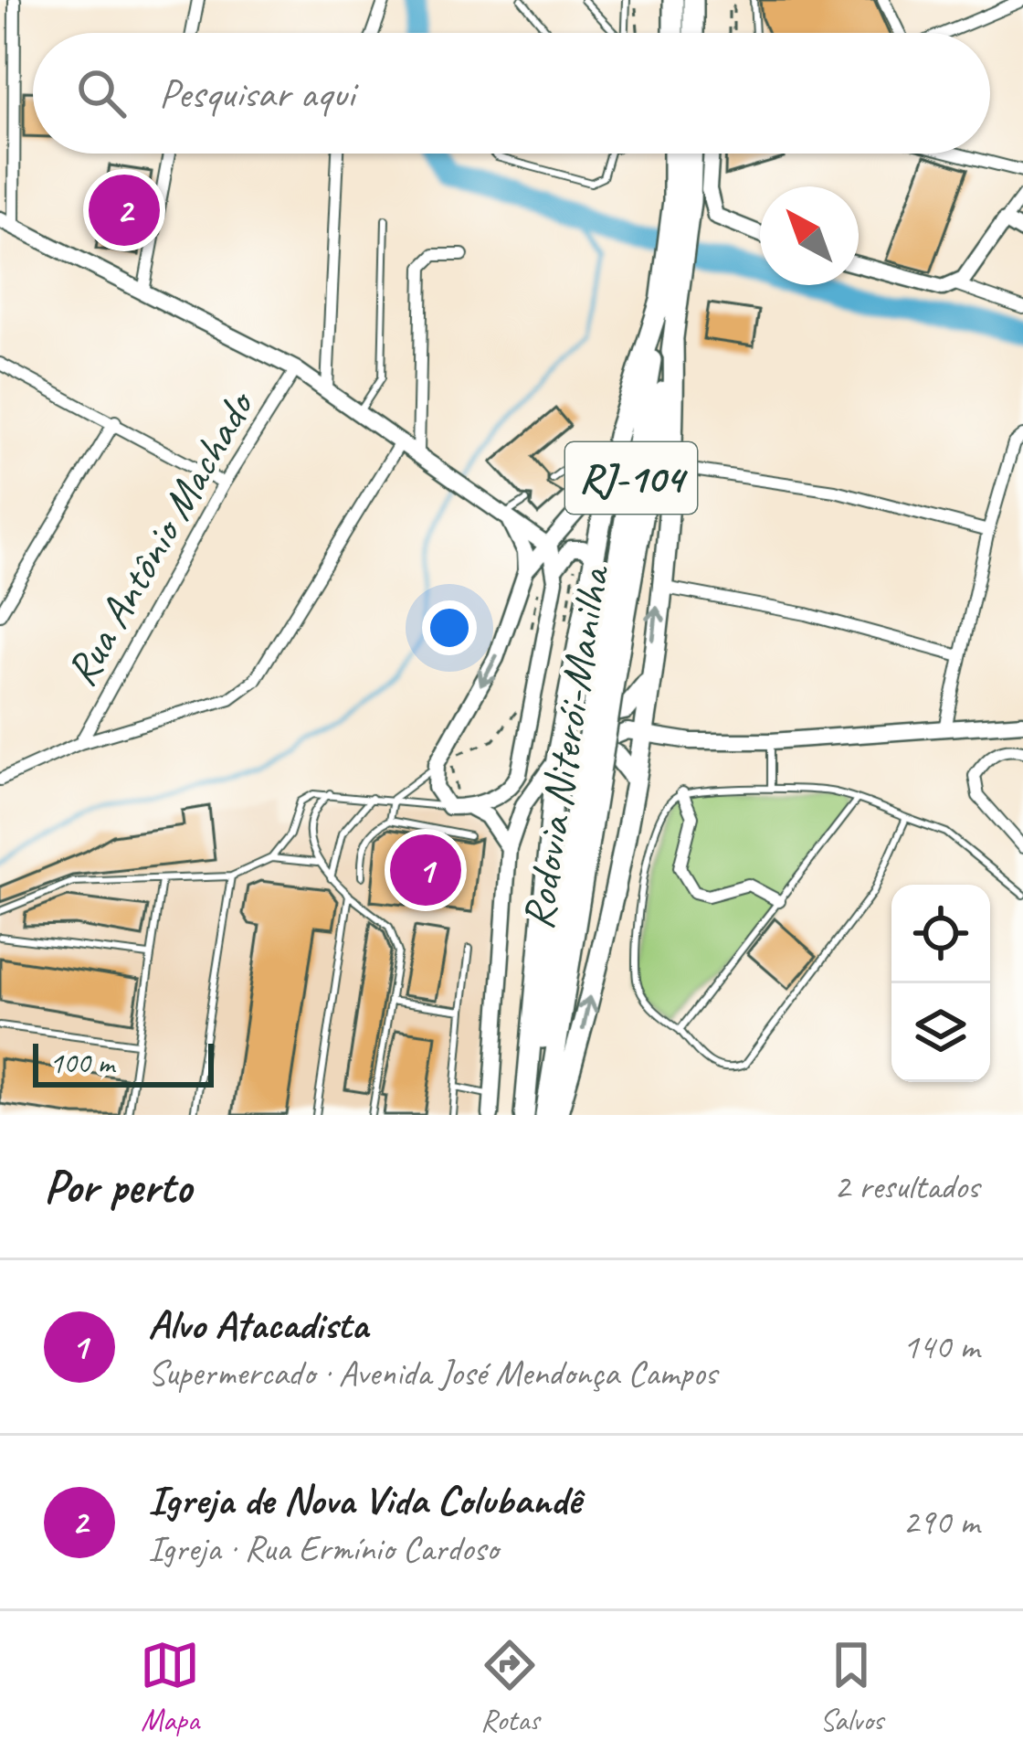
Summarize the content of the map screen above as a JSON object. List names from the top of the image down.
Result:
{
  "streets": {
    "highway": ["RJ-104", "Rodovia Niterói-Manilha"],
    "street": ["Rua Antônio Machado"]
  },
  "scale_bar": "100 m",
  "north": "top left",
  "page": {
    "search": "Pesquisar aqui",
    "pins": ["2", "1"],
    "scale": "100 m",
    "heading": ["Por perto", "2 resultados"],
    "list": [
      {
        "mark": "1",
        "name": "Alvo Atacadista",
        "note": "Supermercado · Avenida José Mendonça Campos",
        "value": "140 m"
      },
      {
        "mark": "2",
        "name": "Igreja de Nova Vida Colubandê",
        "note": "Igreja · Rua Ermínio Cardoso",
        "value": "290 m"
      }
    ],
    "nav": ["Mapa", "Rotas", "Salvos"]
  }
}
